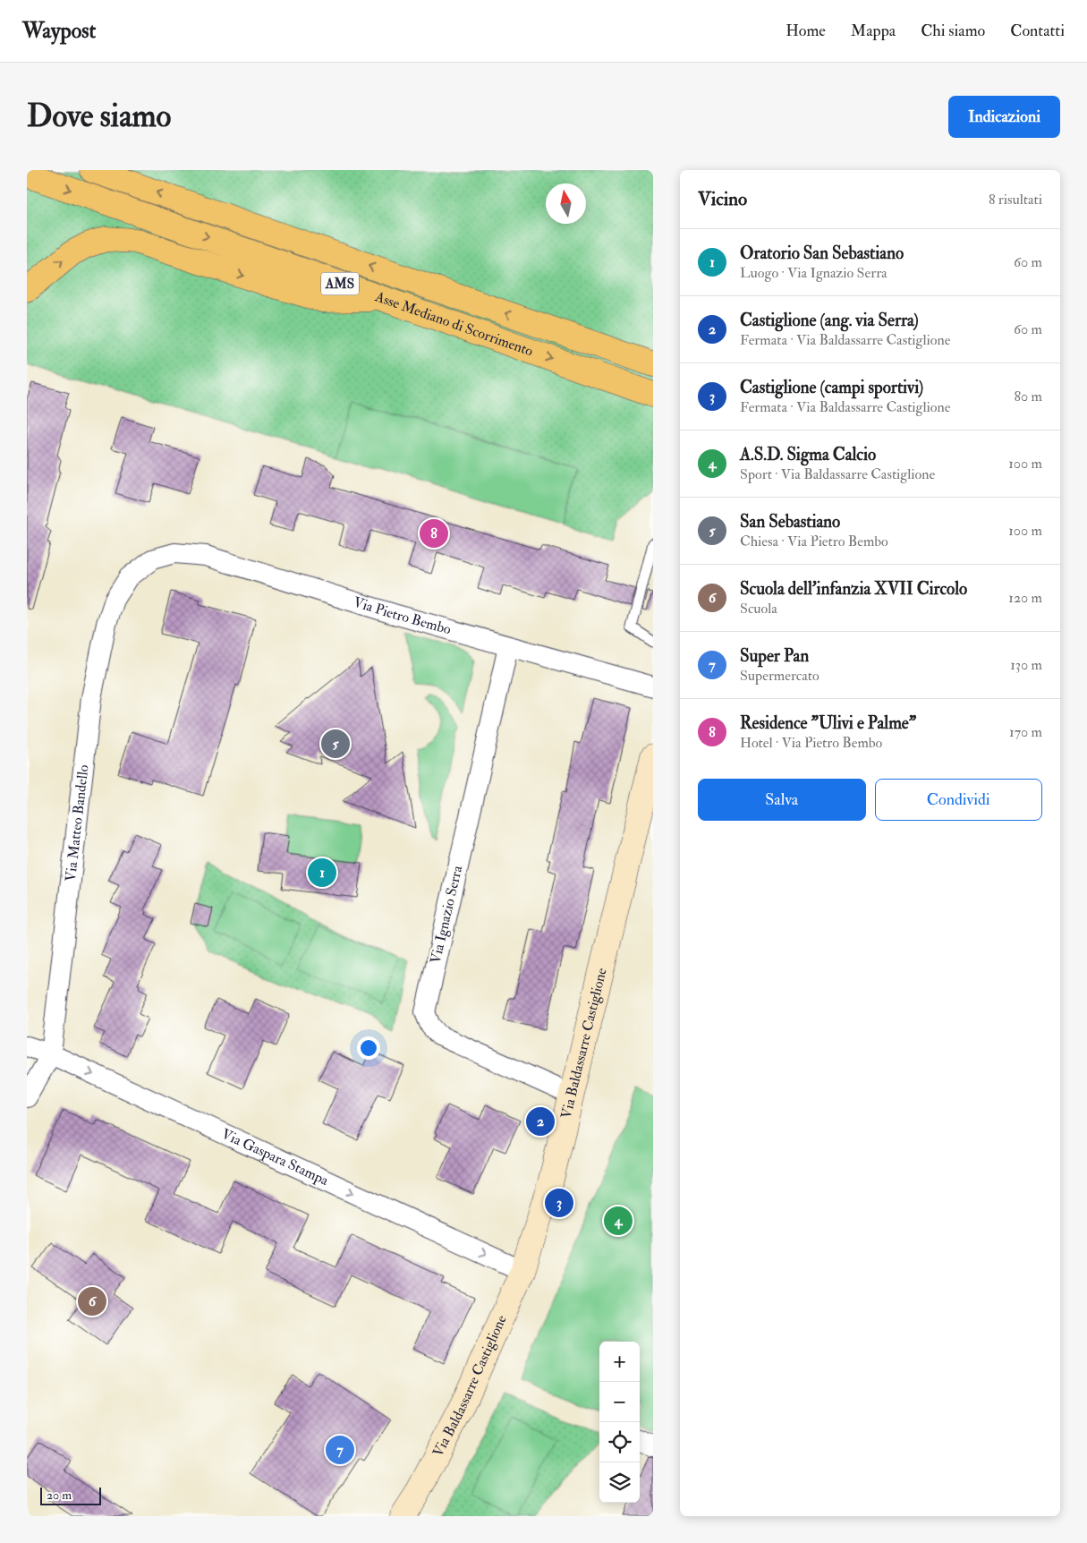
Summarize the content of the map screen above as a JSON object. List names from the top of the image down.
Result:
{
  "streets": {
    "highway": ["AMS", "Asse Mediano di Scorrimento"],
    "main road": ["Via Baldassarre Castiglione"],
    "street": [
      "Via Pietro Bembo",
      "Via Matteo Bandello",
      "Via Ignazio Serra",
      "Via Gaspara Stampa"
    ]
  },
  "crossings": [
    ["Via Pietro Bembo", "Via Matteo Bandello"],
    ["Via Pietro Bembo", "Via Ignazio Serra"],
    ["Via Matteo Bandello", "Via Gaspara Stampa"],
    ["Via Ignazio Serra", "Via Baldassarre Castiglione"],
    ["Via Baldassarre Castiglione", "Via Gaspara Stampa"]
  ],
  "one_way": ["Via Gaspara Stampa"],
  "scale_bar": "20 m",
  "north": "top",
  "page": {
    "header": "Waypost",
    "nav": [
      "Home",
      "Mappa",
      "Chi siamo",
      "Contatti"
    ],
    "buttons": [
      "Indicazioni",
      ["Salva", "Condividi"]
    ],
    "title": "Dove siamo",
    "heading": ["Vicino", "8 risultati"],
    "list": [
      {
        "mark": "1",
        "name": "Oratorio San Sebastiano",
        "note": "Luogo · Via Ignazio Serra",
        "value": "60 m"
      },
      {
        "mark": "2",
        "name": "Castiglione (ang. via Serra)",
        "note": "Fermata · Via Baldassarre Castiglione",
        "value": "60 m"
      },
      {
        "mark": "3",
        "name": "Castiglione (campi sportivi)",
        "note": "Fermata · Via Baldassarre Castiglione",
        "value": "80 m"
      },
      {
        "mark": "4",
        "name": "A.S.D. Sigma Calcio",
        "note": "Sport · Via Baldassarre Castiglione",
        "value": "100 m"
      },
      {
        "mark": "5",
        "name": "San Sebastiano",
        "note": "Chiesa · Via Pietro Bembo",
        "value": "100 m"
      },
      {
        "mark": "6",
        "name": "Scuola dell'infanzia XVII Circolo",
        "note": "Scuola",
        "value": "120 m"
      },
      {
        "mark": "7",
        "name": "Super Pan",
        "note": "Supermercato",
        "value": "130 m"
      },
      {
        "mark": "8",
        "name": "Residence \"Ulivi e Palme\"",
        "note": "Hotel · Via Pietro Bembo",
        "value": "170 m"
      }
    ],
    "pins": [
      "8",
      "5",
      "1",
      "2",
      "3",
      "4",
      "6",
      "7"
    ],
    "map_buttons": ["+", "−"],
    "scale": "20 m"
  }
}
